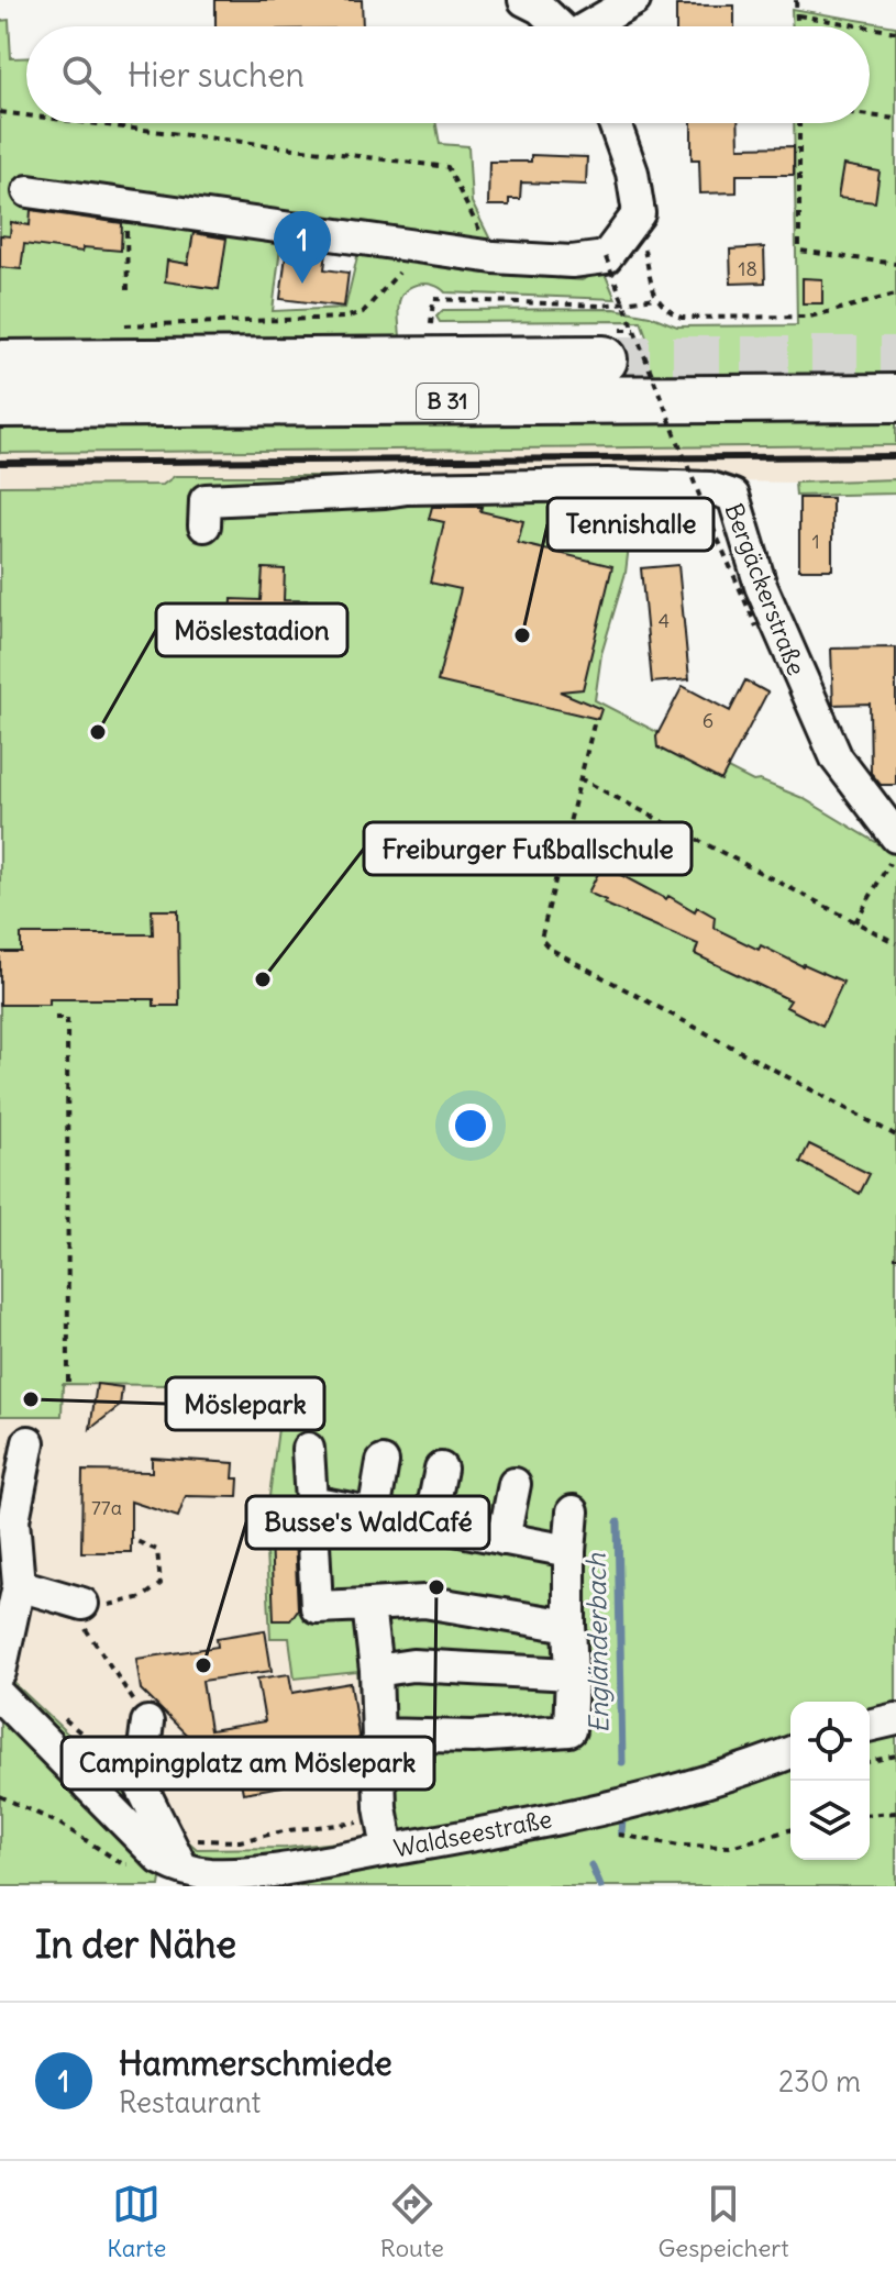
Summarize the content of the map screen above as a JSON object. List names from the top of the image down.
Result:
{
  "streets": {
    "highway": ["B 31"],
    "street": ["Bergäckerstraße", "Waldseestraße"]
  },
  "water": ["Engländerbach"],
  "places": [
    "Tennishalle",
    "Möslestadion",
    "Freiburger Fußballschule",
    "Möslepark",
    "Campingplatz am Möslepark",
    "Busse's WaldCafé"
  ],
  "house_numbers": [
    "18",
    "1",
    "4",
    "6",
    "77a"
  ],
  "page": {
    "search": "Hier suchen",
    "pins": "1",
    "heading": "In der Nähe",
    "list": [
      {
        "mark": "1",
        "name": "Hammerschmiede",
        "note": "Restaurant",
        "value": "230 m"
      }
    ],
    "nav": ["Karte", "Route", "Gespeichert"]
  }
}
